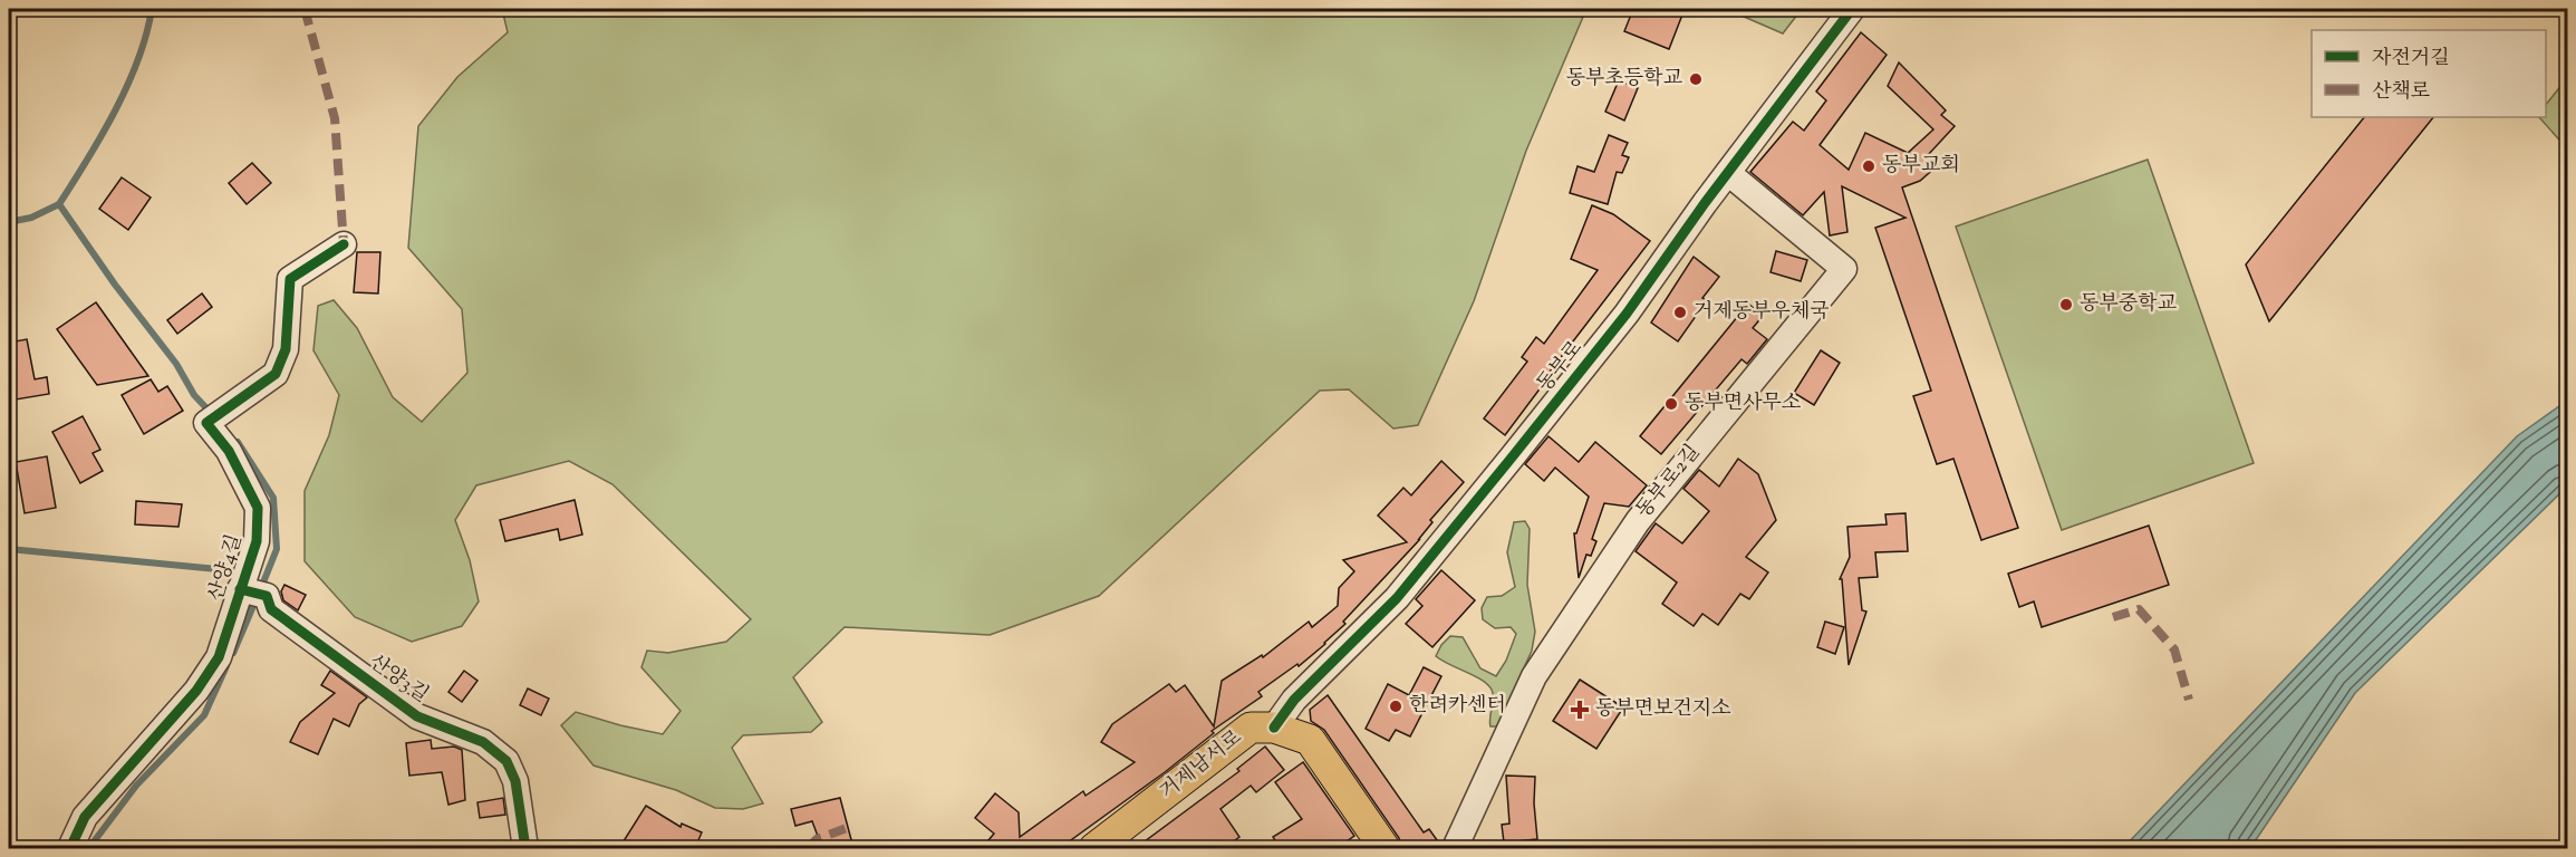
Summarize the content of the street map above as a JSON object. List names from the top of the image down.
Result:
{
  "streets": {
    "main road": ["거제남서로"],
    "street": [
      "동부로",
      "동부로2길",
      "산양4길",
      "산양3길"
    ]
  },
  "crossings": [
    ["동부로", "동부로2길"],
    ["동부로", "거제남서로"],
    ["산양4길", "산양3길"]
  ],
  "places": {
    "other": [
      "동부초등학교",
      "동부교회",
      "동부중학교",
      "거제동부우체국",
      "동부면사무소",
      "한려카센터"
    ],
    "health": ["동부면보건지소"]
  },
  "legend": ["자전거길", "산책로"]
}
